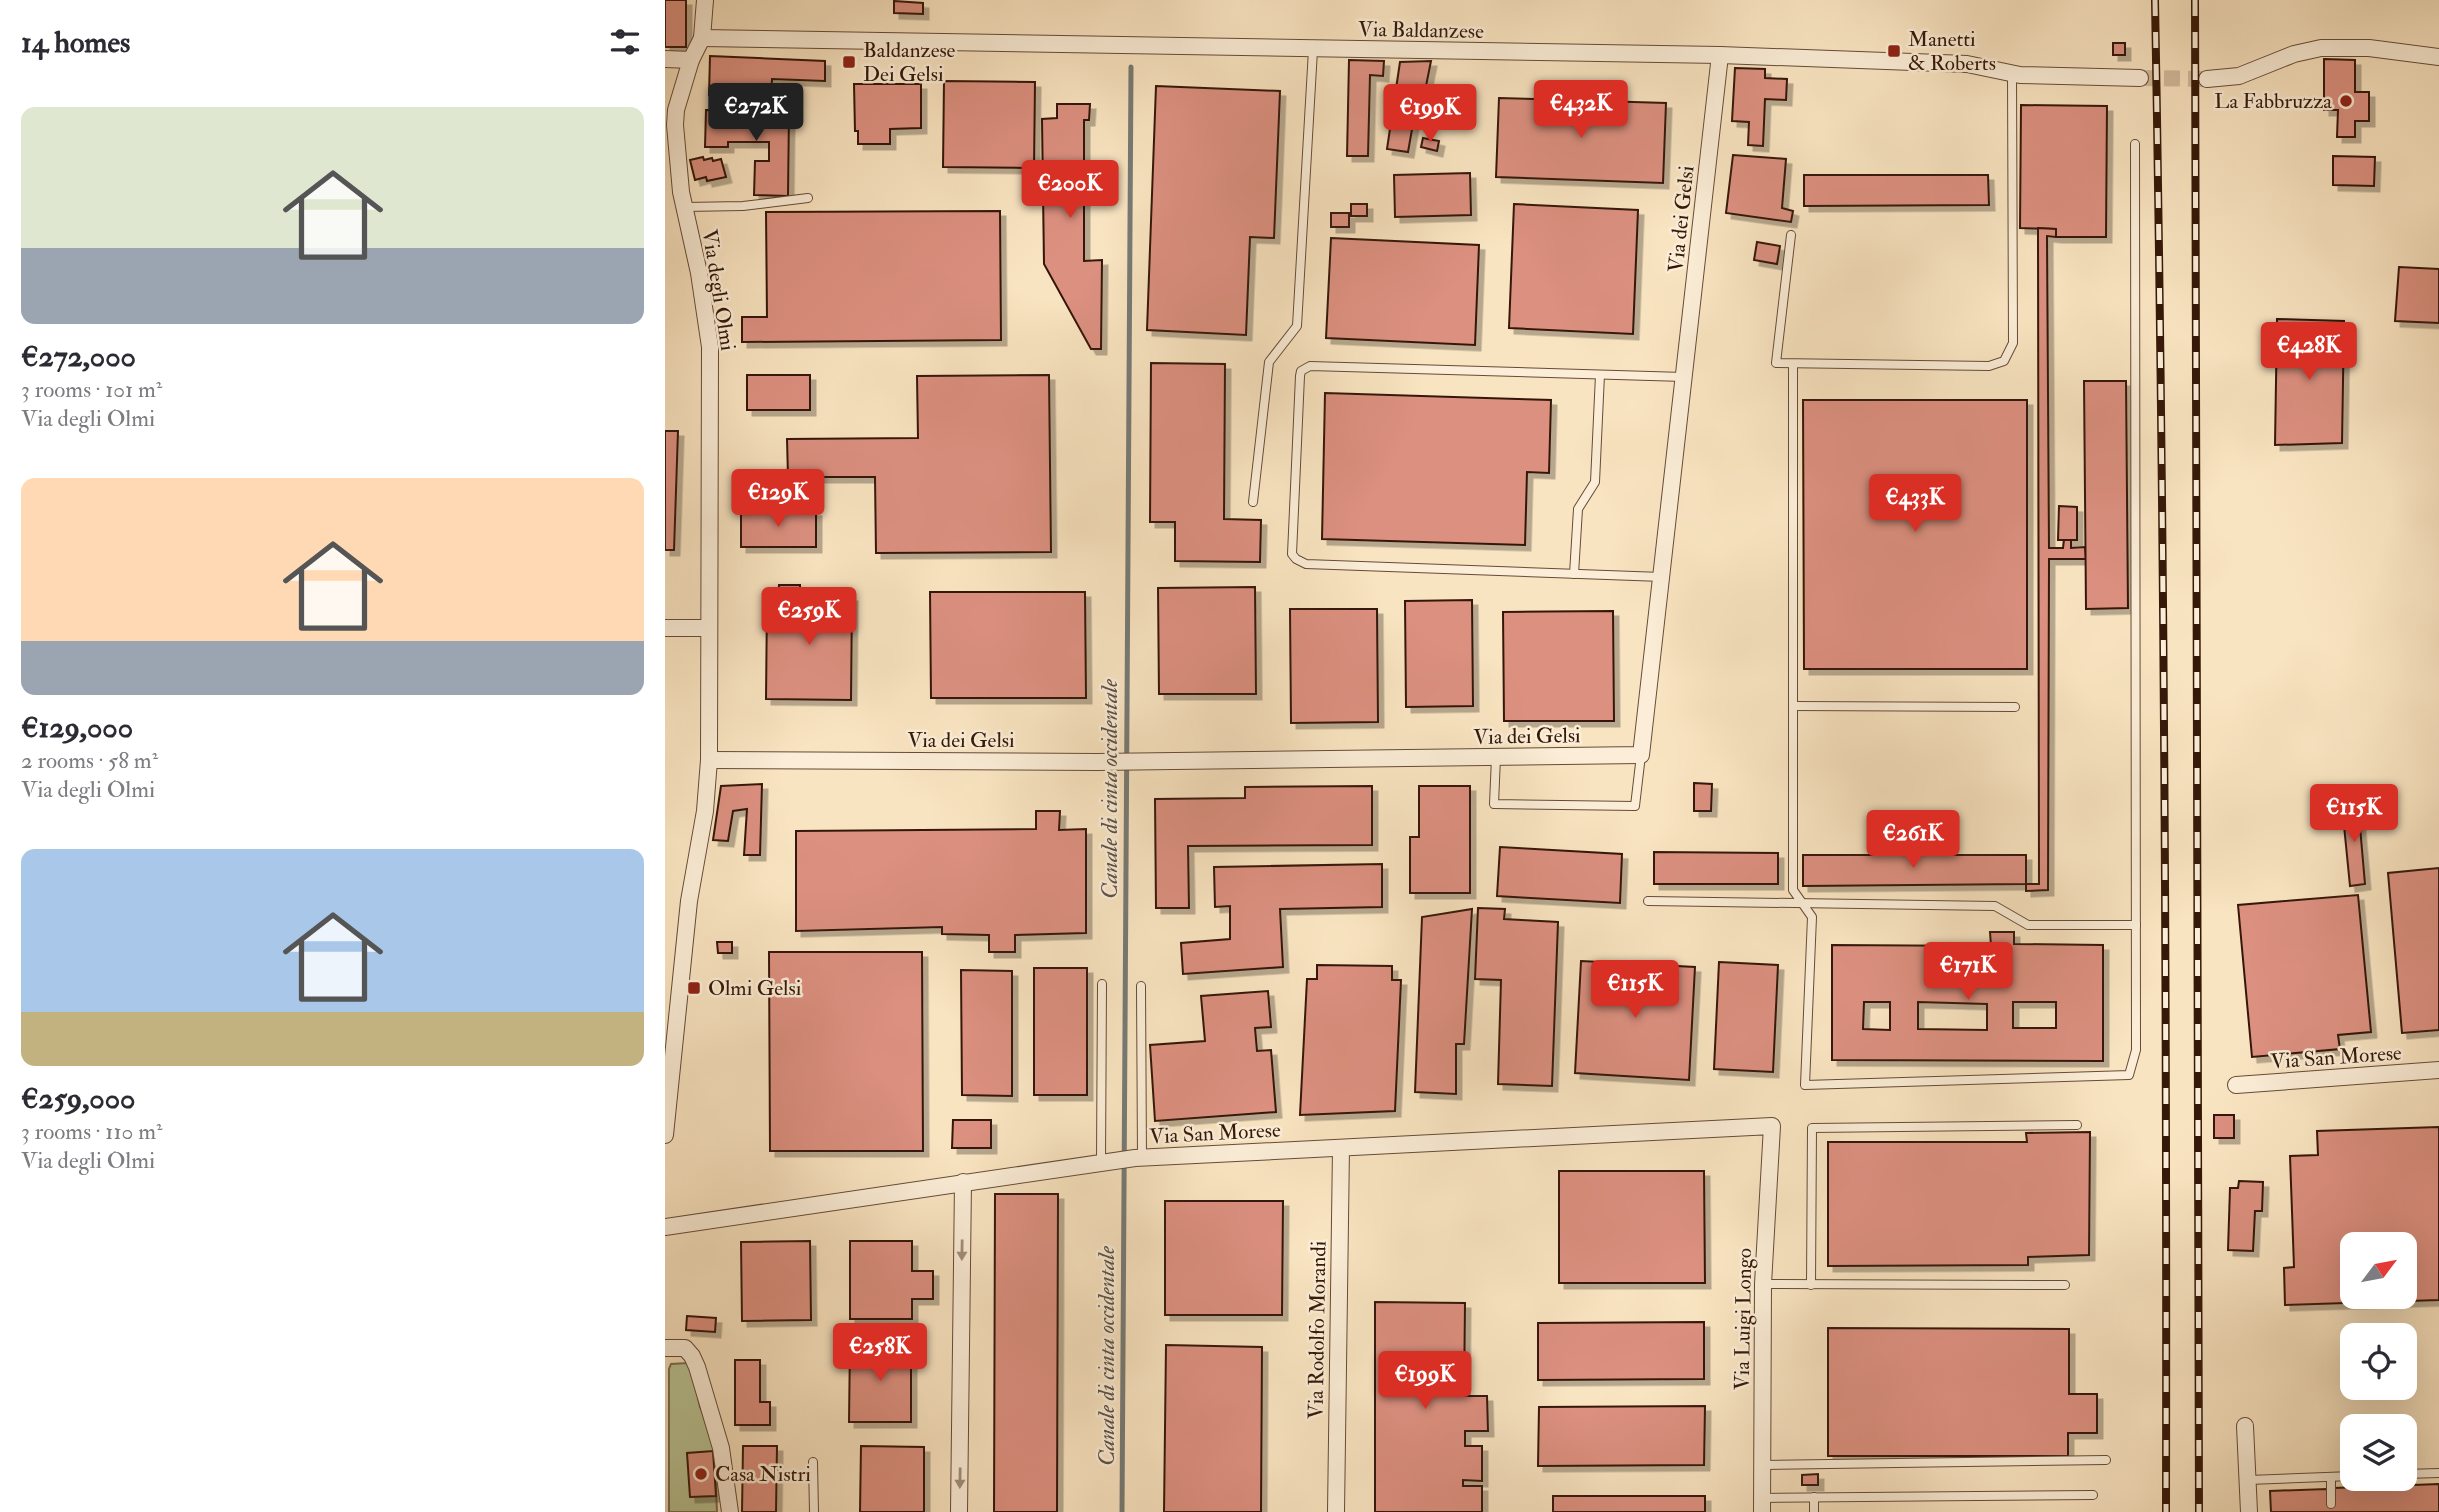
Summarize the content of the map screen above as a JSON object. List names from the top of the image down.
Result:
{
  "streets": {
    "street": [
      "Via Baldanzese",
      "Via dei Gelsi",
      "Via degli Olmi",
      "Via San Morese",
      "Via Luigi Longo",
      "Via Rodolfo Morandi"
    ]
  },
  "crossings": [
    ["Via Baldanzese", "Via dei Gelsi"],
    ["Via Baldanzese", "Via degli Olmi"],
    ["Via dei Gelsi", "Via degli Olmi"],
    ["Via San Morese", "Via Luigi Longo"],
    ["Via San Morese", "Via Rodolfo Morandi"]
  ],
  "water": ["Canale di cinta occidentale"],
  "places": {
    "transit": ["Manetti & Roberts", "Baldanzese Dei Gelsi", "Olmi Gelsi"],
    "other": ["La Fabbruzza", "Casa Nistri"]
  },
  "north": "top right",
  "page": {
    "heading": "14 homes",
    "price": [
      "€432K",
      "€272K",
      "€199K",
      "€200K",
      "€428K",
      "€129K",
      "€433K",
      "€259K",
      "€115K",
      "€261K",
      "€171K",
      "€115K",
      "€258K",
      "€199K"
    ],
    "list": [
      {
        "name": "€272,000",
        "note": "3 rooms · 101 m² · Via degli Olmi"
      },
      {
        "name": "€129,000",
        "note": "2 rooms · 58 m² · Via degli Olmi"
      },
      {
        "name": "€259,000",
        "note": "3 rooms · 110 m² · Via degli Olmi"
      }
    ]
  }
}
